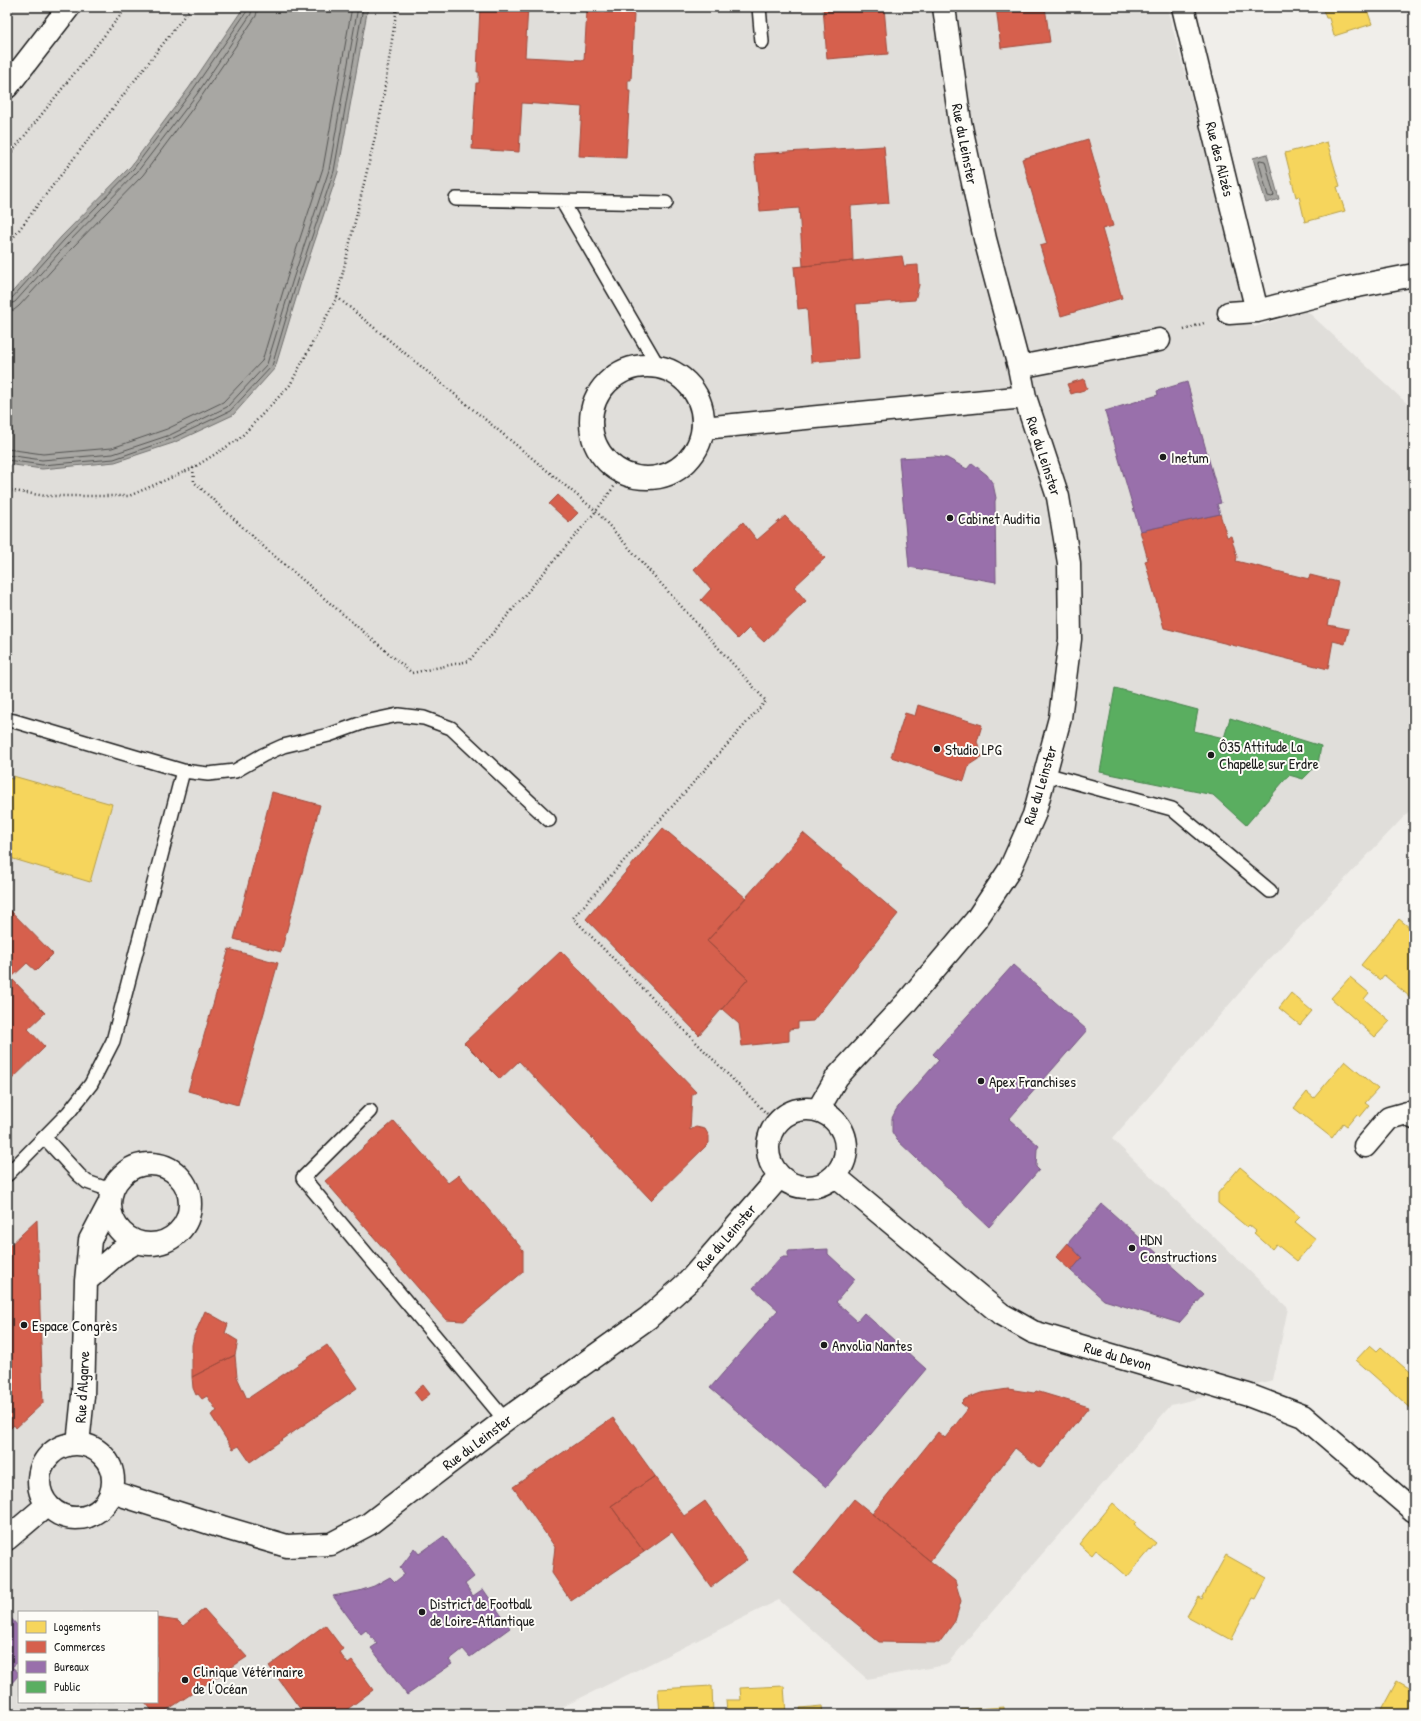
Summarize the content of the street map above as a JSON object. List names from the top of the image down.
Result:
{
  "streets": {
    "street": [
      "Rue du Leinster",
      "Rue des Alizés",
      "Rue du Devon",
      "Rue d'Algarve"
    ]
  },
  "crossings": [
    ["Rue du Leinster", "Rue du Devon"],
    ["Rue du Leinster", "Rue d'Algarve"]
  ],
  "places": [
    "Inetum",
    "Cabinet Auditia",
    "Studio LPG",
    "Ô35 Attitude La Chapelle sur Erdre",
    "Apex Franchises",
    "HDN Constructions",
    "Espace Congrès",
    "Anvolia Nantes",
    "District de Football de Loire-Atlantique",
    "Clinique Vétérinaire de l'Océan"
  ],
  "legend": [
    "Logements",
    "Commerces",
    "Bureaux",
    "Public"
  ]
}
